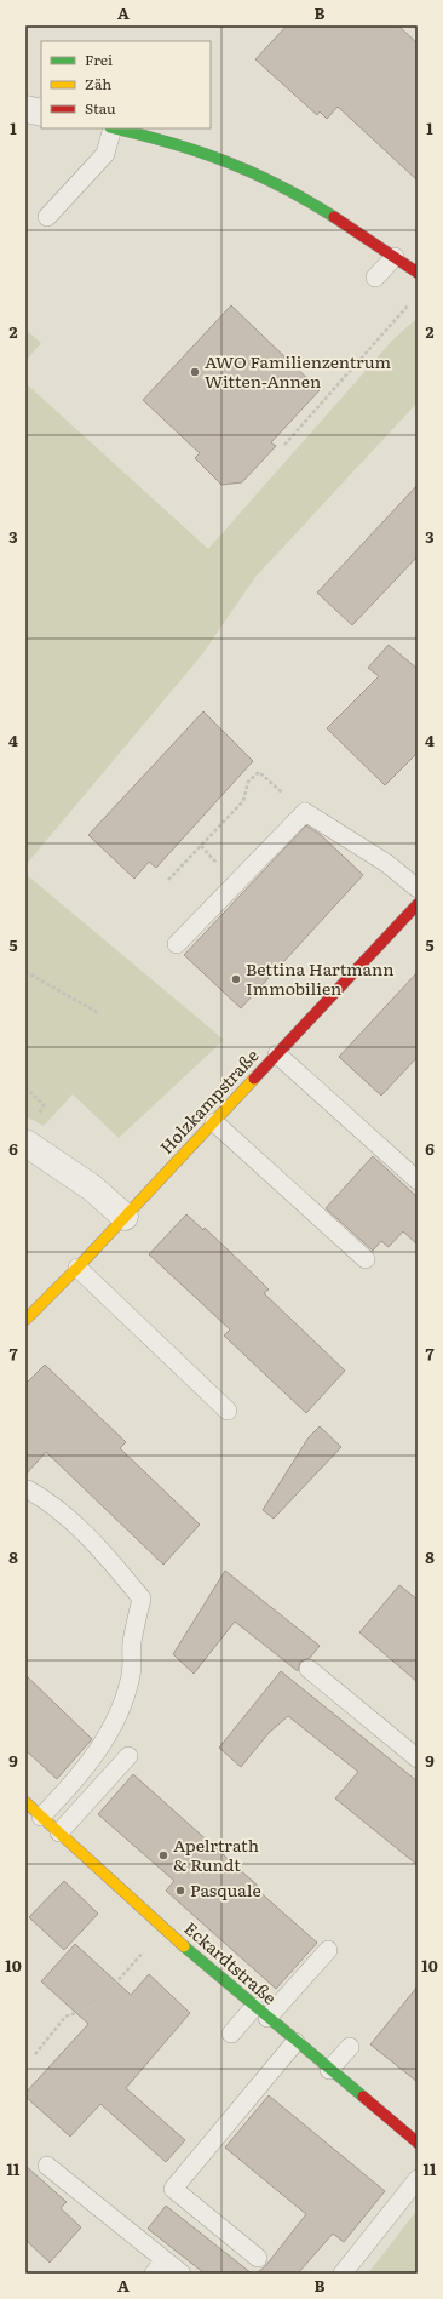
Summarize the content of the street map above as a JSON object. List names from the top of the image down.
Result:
{
  "streets": {
    "street": ["Holzkampstraße", "Eckardtstraße"]
  },
  "places": [
    "AWO Familienzentrum Witten-Annen",
    "Bettina Hartmann Immobilien",
    "Apelrtrath & Rundt",
    "Pasquale"
  ],
  "legend": ["Frei", "Zäh", "Stau"],
  "grid": {
    "columns": ["A", "B"],
    "rows": [
      "1",
      "2",
      "3",
      "4",
      "5",
      "6",
      "7",
      "8",
      "9",
      "10",
      "11"
    ]
  }
}
